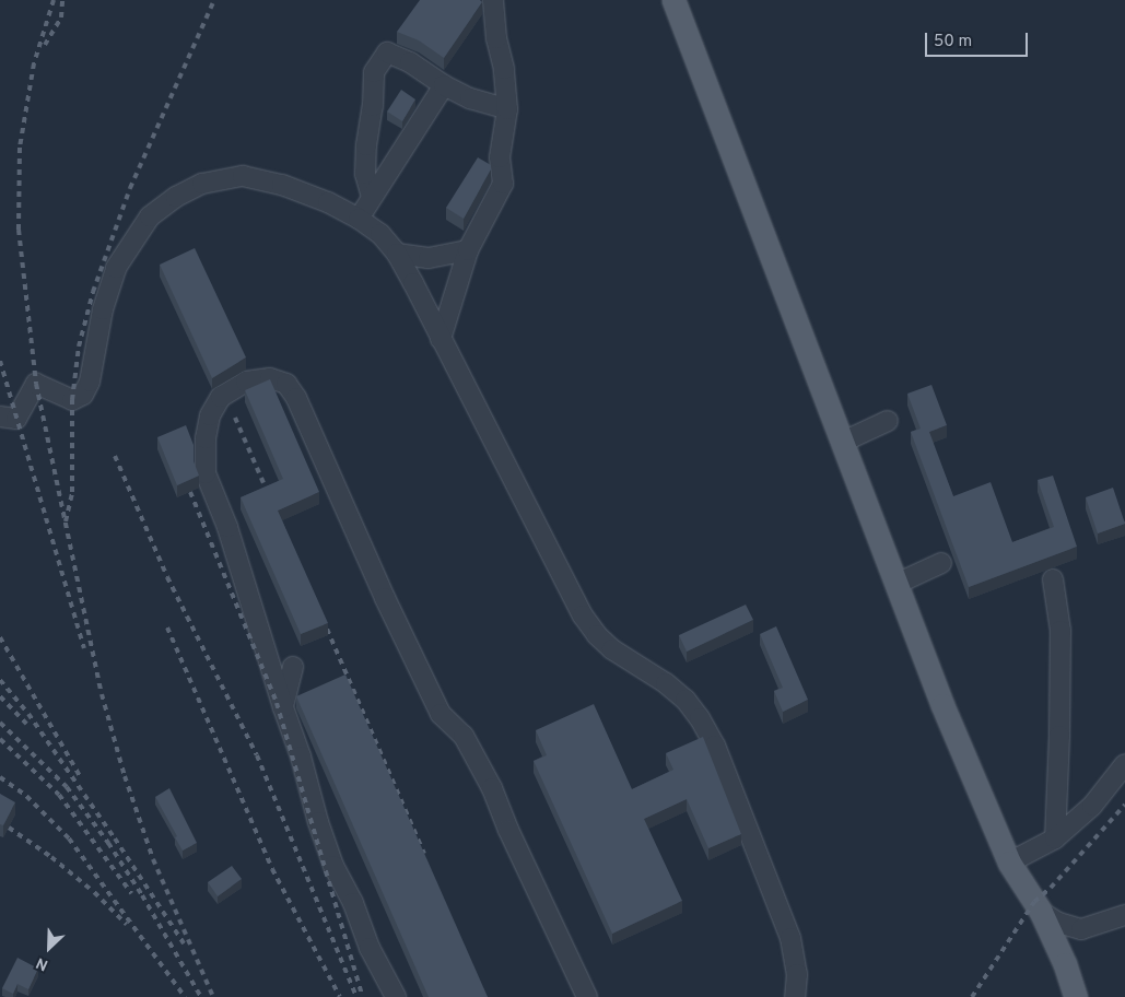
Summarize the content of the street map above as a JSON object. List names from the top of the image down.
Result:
{
  "scale_bar": "50 m",
  "north": "bottom left"
}
